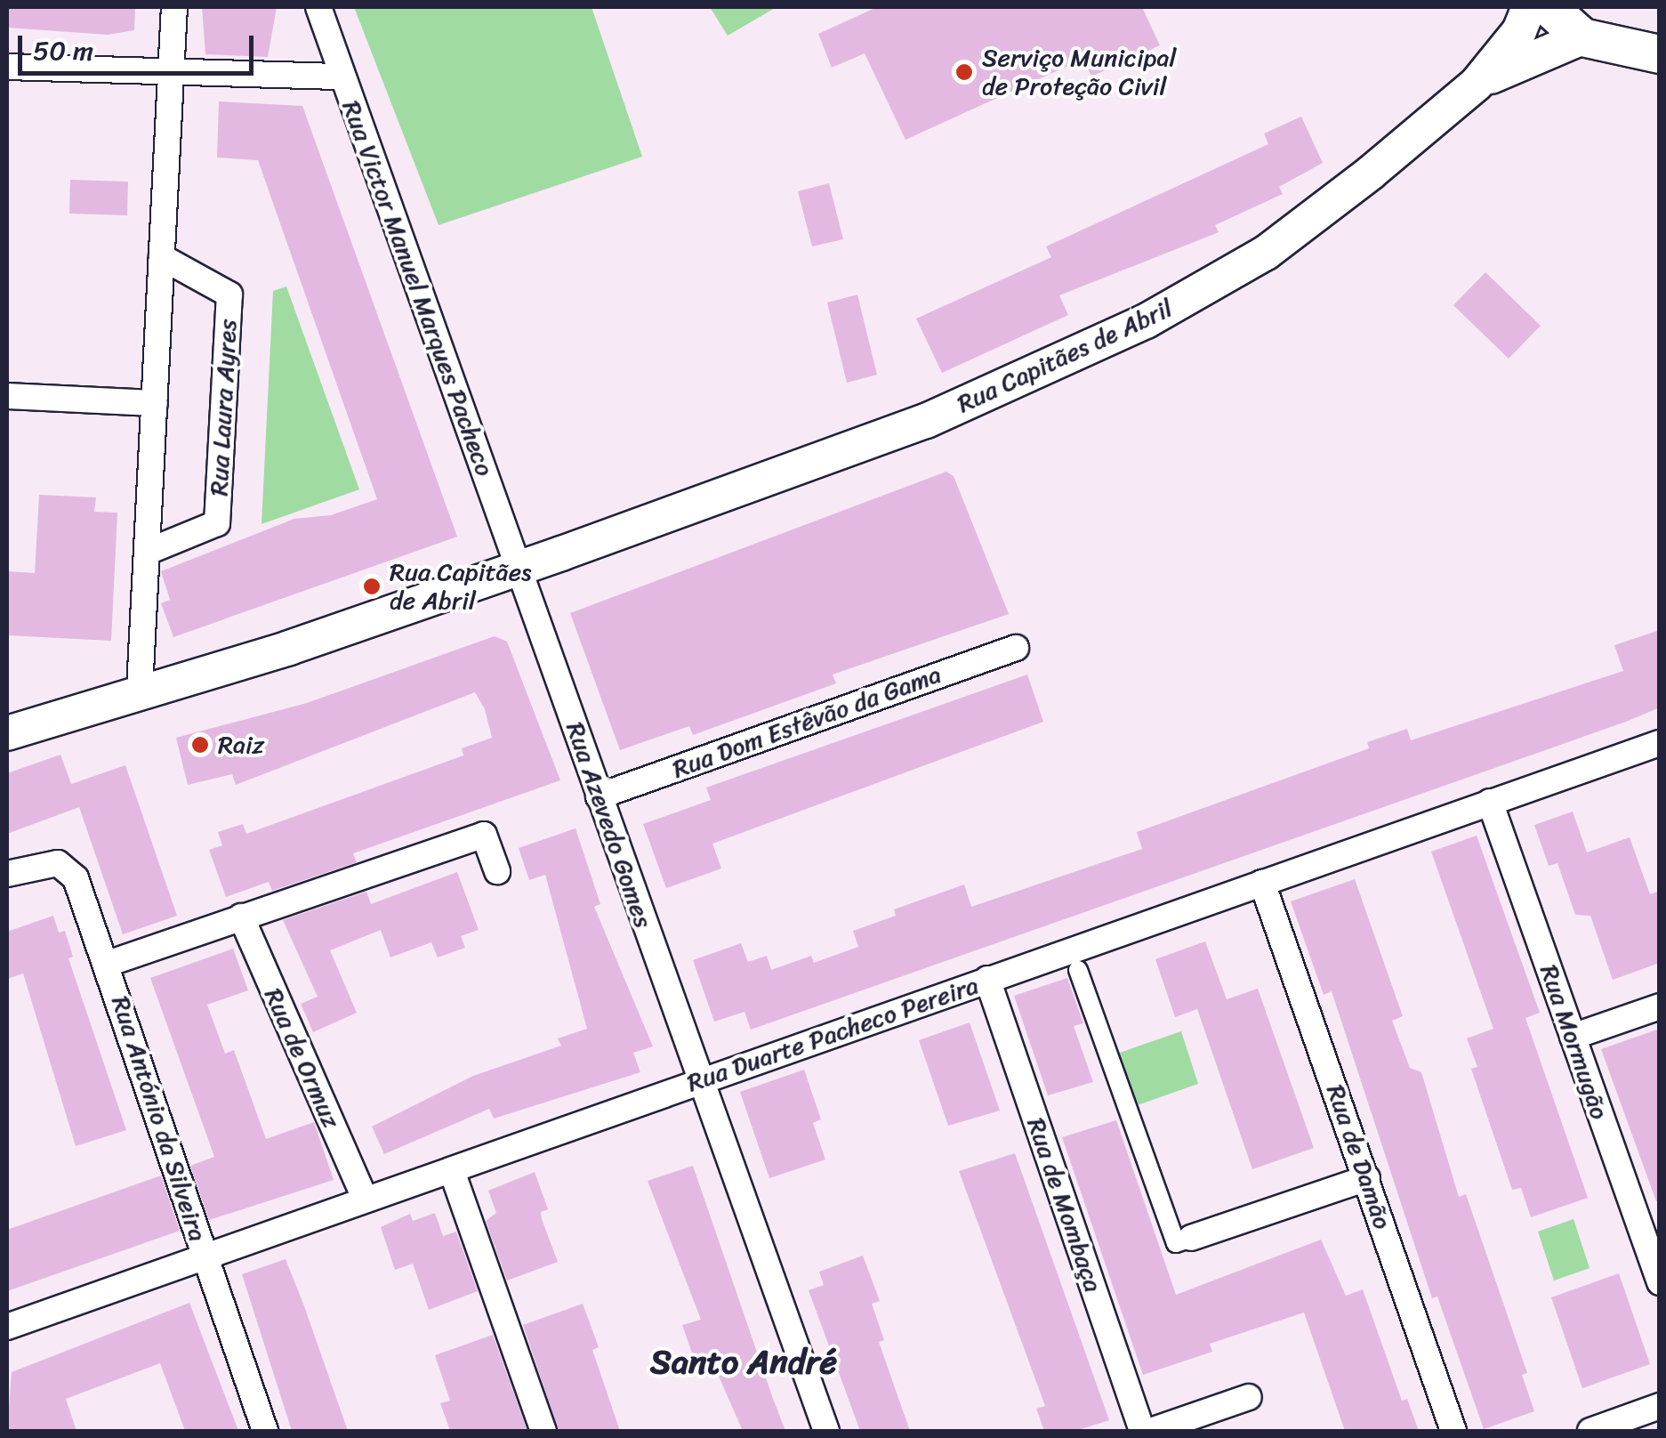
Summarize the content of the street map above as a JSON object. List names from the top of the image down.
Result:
{
  "streets": {
    "main road": ["Rua Capitães de Abril"],
    "street": [
      "Rua Victor Manuel Marques Pacheco",
      "Rua Laura Ayres",
      "Rua Dom Estêvão da Gama",
      "Rua Azevedo Gomes",
      "Rua Duarte Pacheco Pereira",
      "Rua Mormugão",
      "Rua de Ormuz",
      "Rua António da Silveira",
      "Rua de Damão",
      "Rua de Mombaça"
    ]
  },
  "crossings": [
    ["Rua Victor Manuel Marques Pacheco", "Rua Capitães de Abril"],
    ["Rua Victor Manuel Marques Pacheco", "Rua Azevedo Gomes"],
    ["Rua Capitães de Abril", "Rua Azevedo Gomes"],
    ["Rua Dom Estêvão da Gama", "Rua Azevedo Gomes"],
    ["Rua Azevedo Gomes", "Rua Duarte Pacheco Pereira"],
    ["Rua Duarte Pacheco Pereira", "Rua Mormugão"],
    ["Rua Duarte Pacheco Pereira", "Rua de Ormuz"],
    ["Rua Duarte Pacheco Pereira", "Rua António da Silveira"],
    ["Rua Duarte Pacheco Pereira", "Rua de Damão"],
    ["Rua Duarte Pacheco Pereira", "Rua de Mombaça"]
  ],
  "districts": ["Santo André"],
  "places": ["Serviço Municipal de Proteção Civil", "Rua Capitães de Abril", "Raiz"],
  "scale_bar": "50 m"
}
